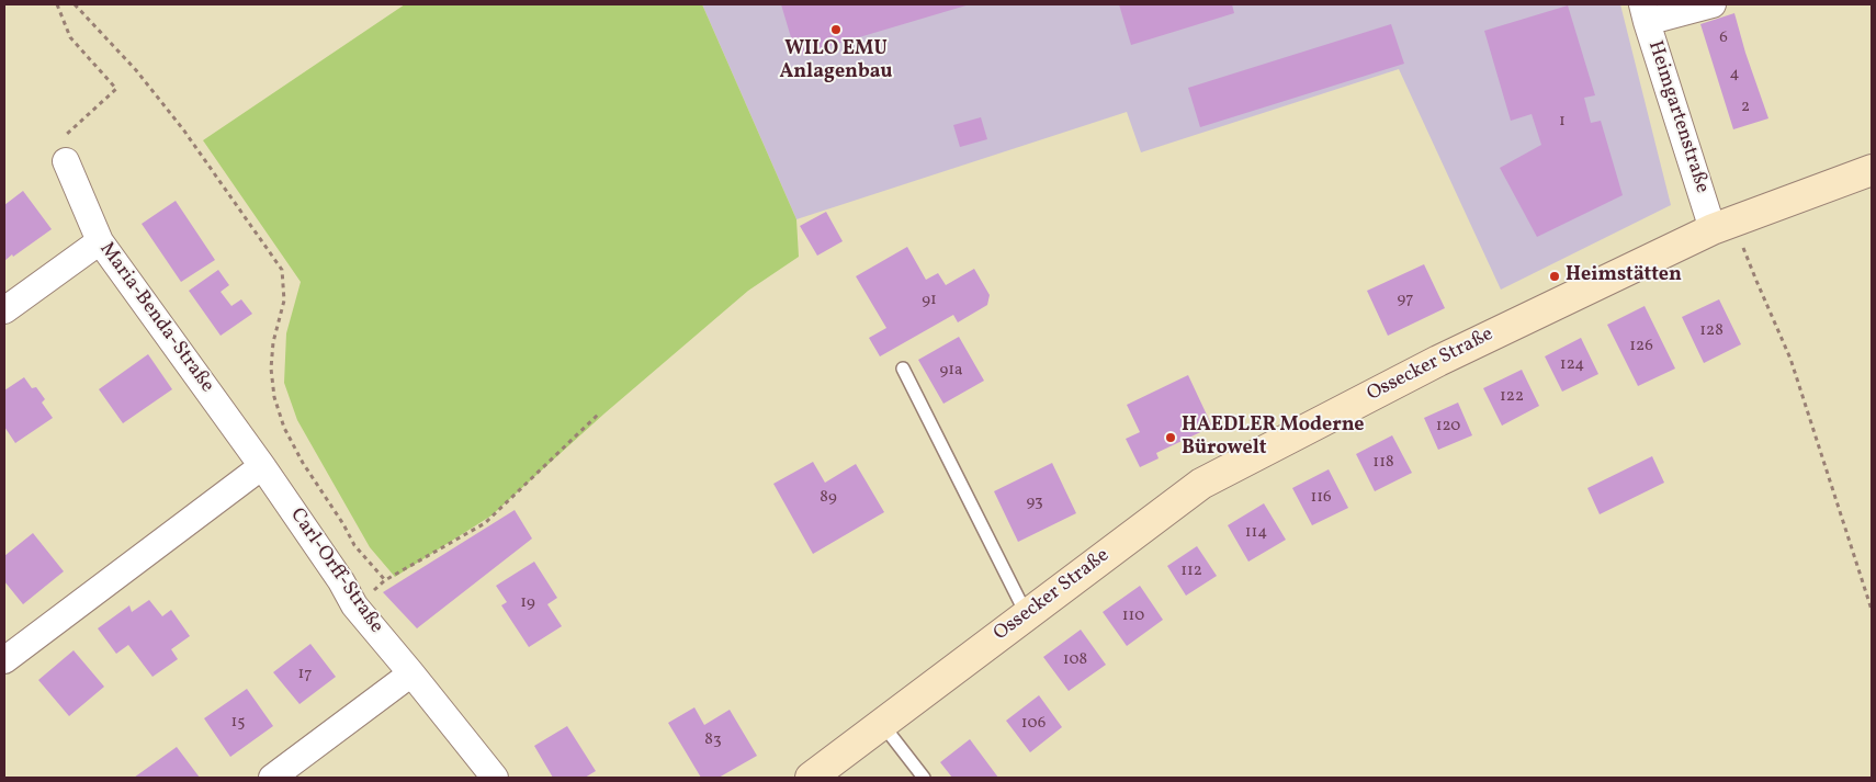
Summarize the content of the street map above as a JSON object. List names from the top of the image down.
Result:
{
  "streets": {
    "street": [
      "Heimgartenstraße",
      "Maria-Benda-Straße",
      "Ossecker Straße",
      "Carl-Orff-Straße"
    ]
  },
  "crossings": [
    ["Heimgartenstraße", "Ossecker Straße"],
    ["Maria-Benda-Straße", "Carl-Orff-Straße"]
  ],
  "places": ["WILO EMU Anlagenbau", "Heimstätten", "HAEDLER Moderne Bürowelt"],
  "house_numbers": [
    "6",
    "4",
    "2",
    "1",
    "97",
    "91",
    "128",
    "126",
    "124",
    "91a",
    "122",
    "120",
    "118",
    "89",
    "116",
    "93",
    "114",
    "112",
    "19",
    "110",
    "108",
    "17",
    "15",
    "106",
    "83"
  ]
}
